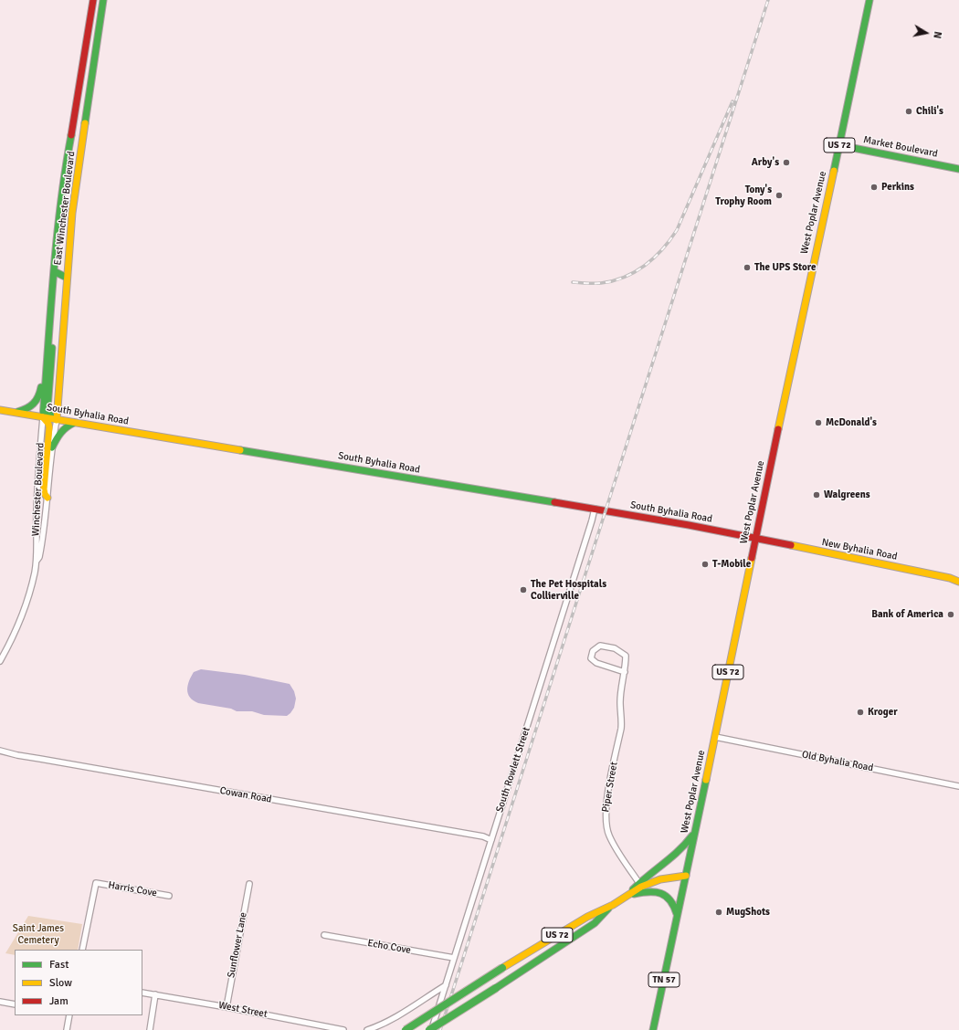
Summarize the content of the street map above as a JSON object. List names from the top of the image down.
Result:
{
  "streets": {
    "main road": [
      "US 72",
      "Market Boulevard",
      "East Winchester Boulevard",
      "West Poplar Avenue",
      "South Byhalia Road",
      "New Byhalia Road",
      "TN 57"
    ],
    "street": [
      "Winchester Boulevard",
      "Old Byhalia Road",
      "South Rowlett Street",
      "Piper Street",
      "Cowan Road",
      "Harris Cove",
      "Sunflower Lane",
      "Echo Cove",
      "West Street"
    ]
  },
  "crossings": [
    ["US 72", "West Poplar Avenue"],
    ["US 72", "South Rowlett Street"],
    ["US 72", "Piper Street"],
    ["Market Boulevard", "West Poplar Avenue"],
    ["East Winchester Boulevard", "South Byhalia Road"],
    ["East Winchester Boulevard", "Winchester Boulevard"],
    ["West Poplar Avenue", "South Byhalia Road"],
    ["West Poplar Avenue", "New Byhalia Road"],
    ["West Poplar Avenue", "Old Byhalia Road"],
    ["South Byhalia Road", "Winchester Boulevard"],
    ["South Byhalia Road", "New Byhalia Road"],
    ["South Byhalia Road", "South Rowlett Street"],
    ["South Rowlett Street", "Cowan Road"],
    ["South Rowlett Street", "Echo Cove"],
    ["Sunflower Lane", "West Street"]
  ],
  "parks": ["Saint James Cemetery"],
  "places": [
    "Chili's",
    "Arby's",
    "Perkins",
    "Tony's Trophy Room",
    "The UPS Store",
    "McDonald's",
    "Walgreens",
    "T-Mobile",
    "The Pet Hospitals Collierville",
    "Bank of America",
    "Kroger",
    "MugShots"
  ],
  "legend": ["Fast", "Slow", "Jam"],
  "north": "right"
}
